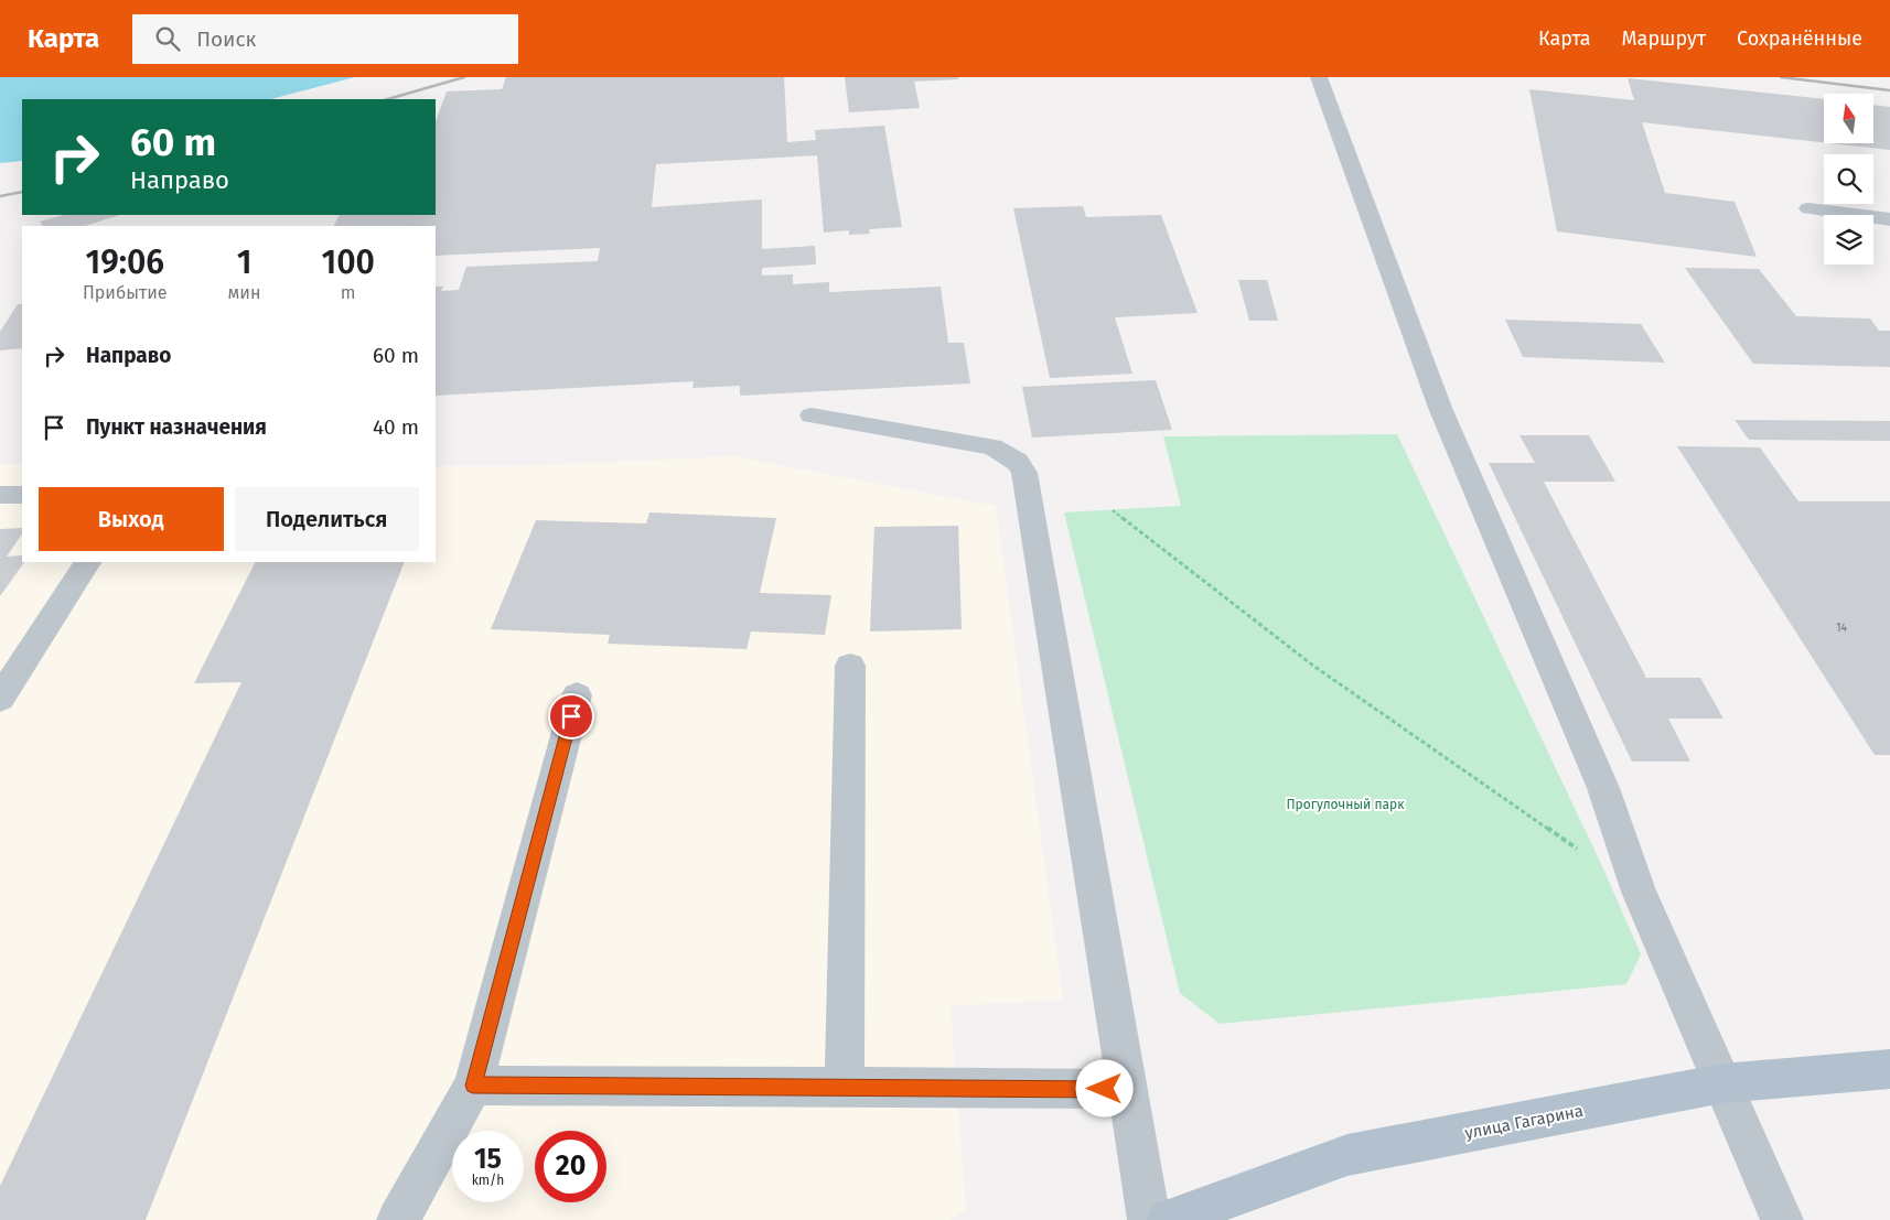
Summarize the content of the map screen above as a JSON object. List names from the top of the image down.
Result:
{
  "streets": {
    "main road": ["улица Гагарина"]
  },
  "parks": ["Прогулочный парк"],
  "house_numbers": ["14"],
  "north": "top",
  "page": {
    "header": "Карта",
    "search": "Поиск",
    "nav": ["Карта", "Маршрут", "Сохранённые"],
    "turn": ["60 m", "Направо"],
    "eta": [
      "19:06",
      "Прибытие",
      "1",
      "мин",
      "100",
      "m"
    ],
    "list": [
      {
        "name": "Направо",
        "value": "60 m"
      },
      {
        "name": "Пункт назначения",
        "value": "40 m"
      }
    ],
    "buttons": ["Выход", "Поделиться"],
    "speed": "15 km/h",
    "limit": "20"
  }
}
